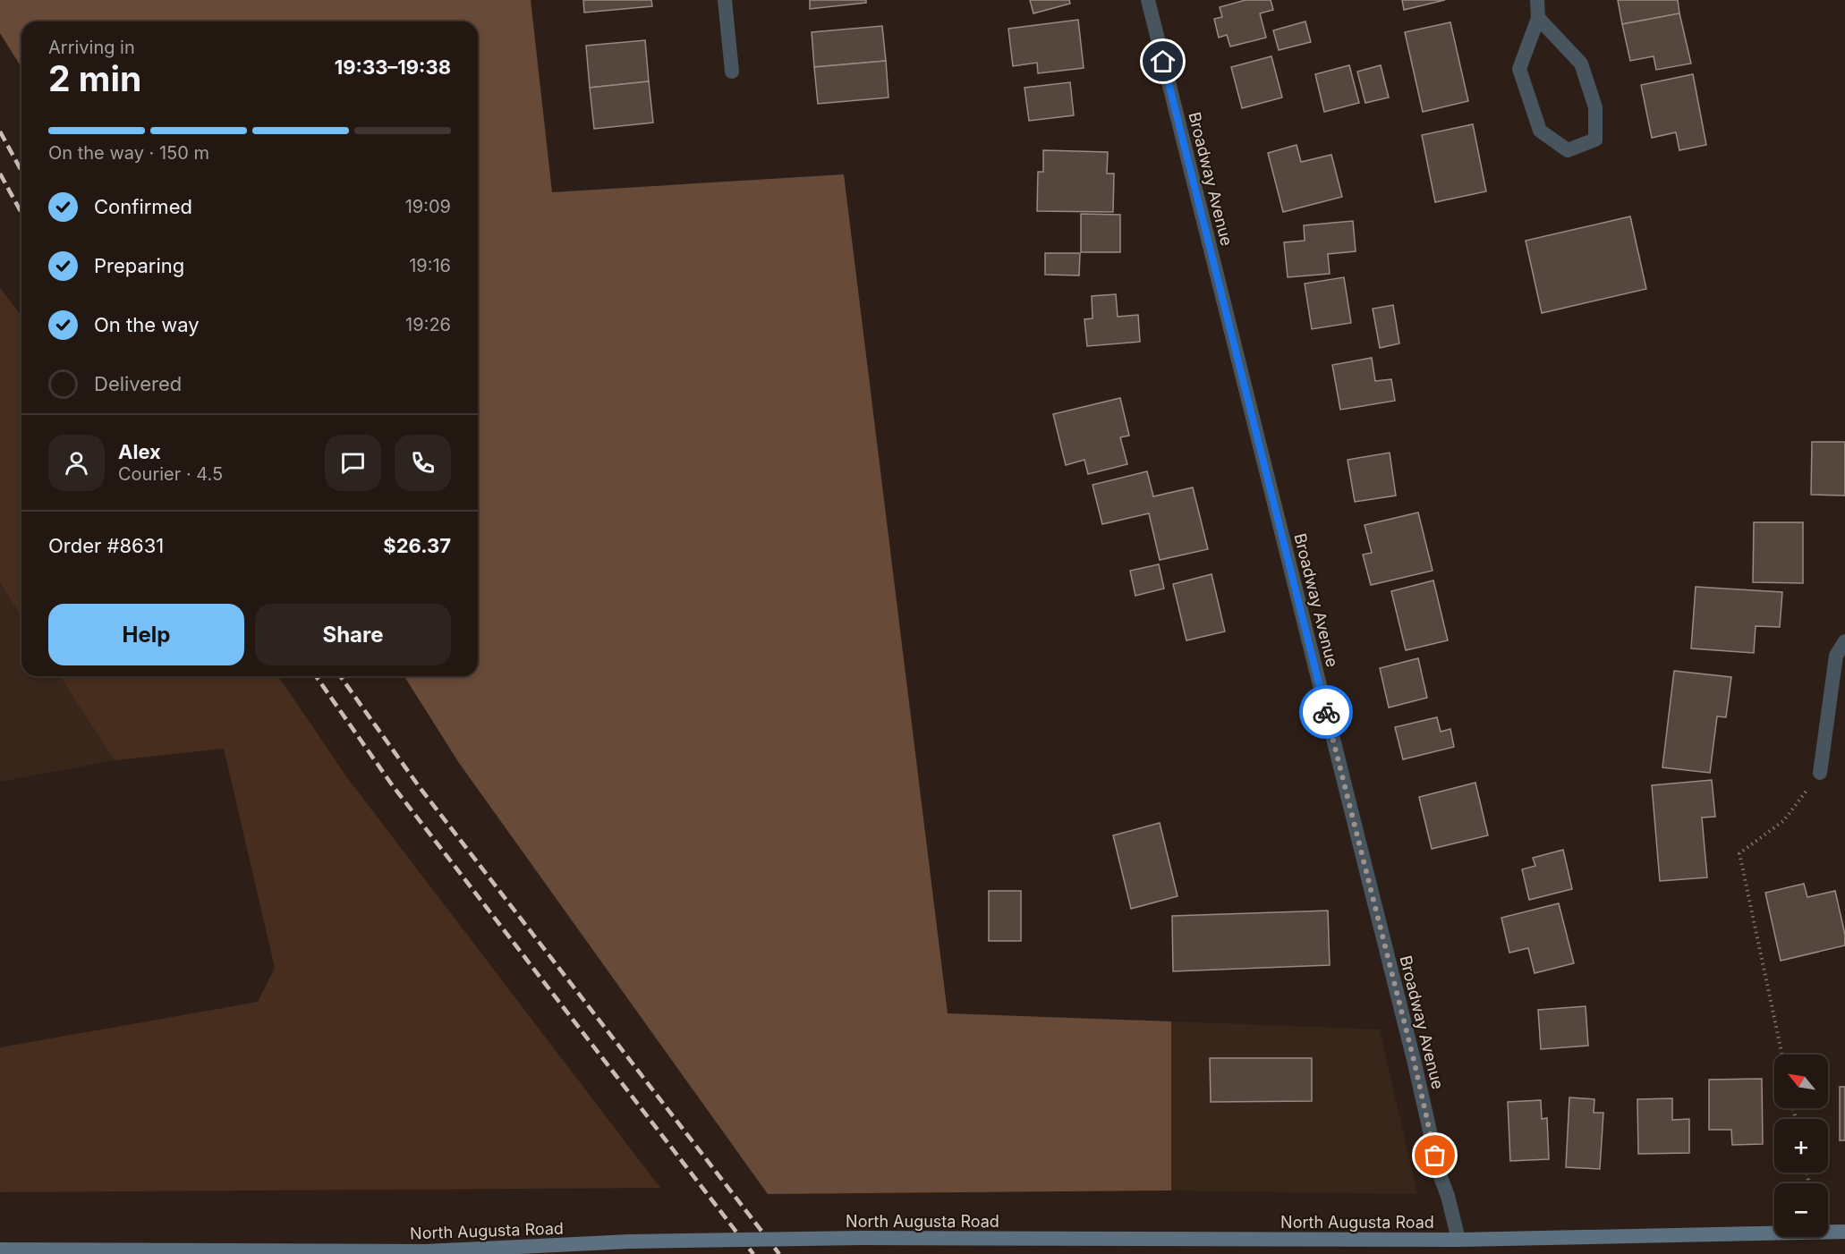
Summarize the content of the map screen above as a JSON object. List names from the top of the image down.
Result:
{
  "streets": {
    "main road": ["North Augusta Road"],
    "street": ["Broadway Avenue"]
  },
  "crossings": [
    ["Broadway Avenue", "North Augusta Road"]
  ],
  "north": "top left",
  "page": {
    "heading": ["2 min", "Arriving in", "19:33–19:38"],
    "panel": [
      "Alex",
      "Courier · 4.5",
      "Order #8631",
      "$26.37"
    ],
    "bar": "On the way · 150 m",
    "list": [
      ["Confirmed", "19:09"],
      ["Preparing", "19:16"],
      ["On the way", "19:26"],
      "Delivered"
    ],
    "buttons": ["Help", "Share"],
    "map_buttons": ["+", "−"]
  }
}
